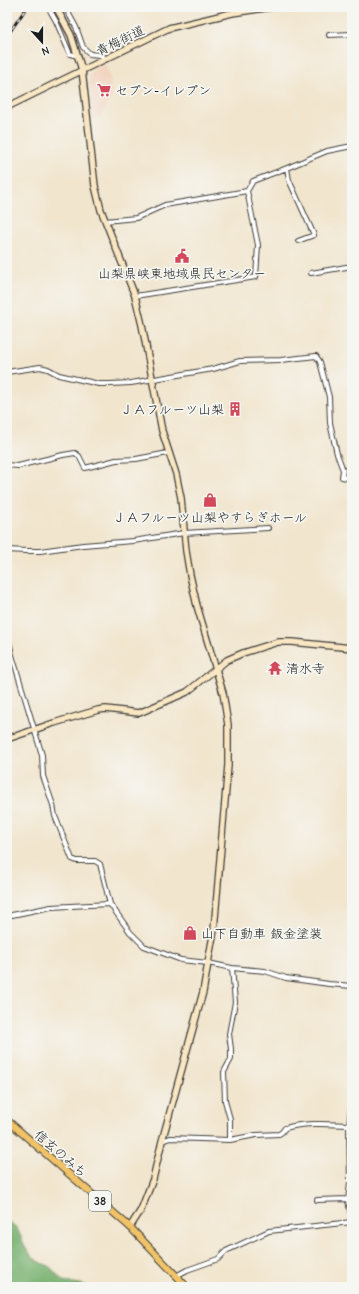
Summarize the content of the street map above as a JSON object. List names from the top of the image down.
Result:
{
  "streets": {
    "main road": ["信玄のみち", "38"],
    "street": ["青梅街道"]
  },
  "places": {
    "supermarket": ["セブン-イレブン"],
    "public building": ["山梨県峡東地域県民センター"],
    "building": ["ＪＡフルーツ山梨"],
    "shop": ["ＪＡフルーツ山梨やすらぎホール", "山下自動車 鈑金塗装"],
    "temple": ["清水寺"]
  },
  "north": "bottom"
}
